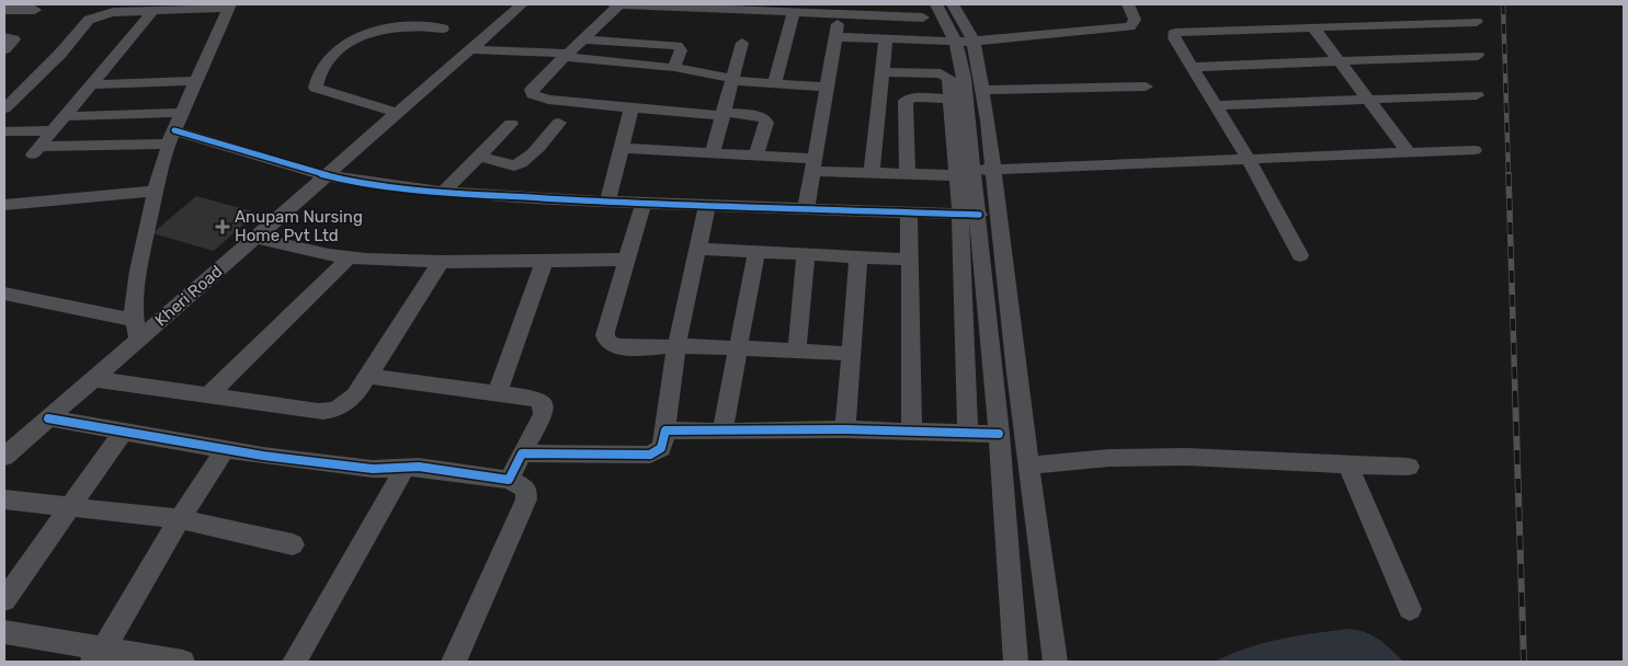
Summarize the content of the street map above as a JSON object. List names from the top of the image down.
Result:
{
  "streets": {
    "street": ["Kheri Road"]
  },
  "places": {
    "health": ["Anupam Nursing Home Pvt Ltd"]
  }
}
